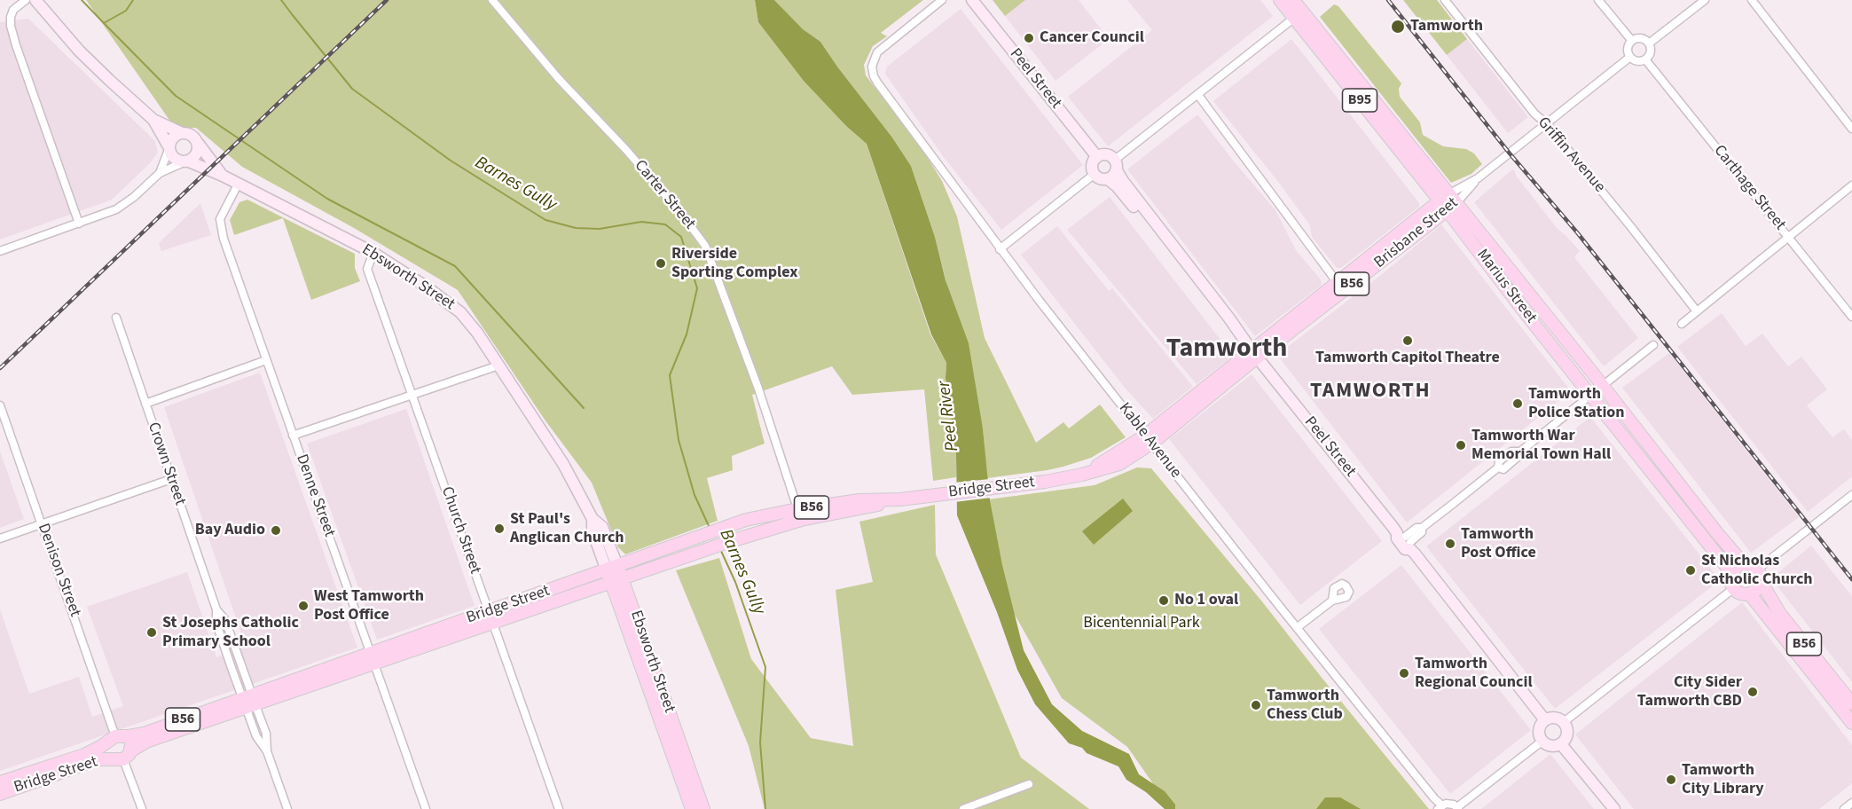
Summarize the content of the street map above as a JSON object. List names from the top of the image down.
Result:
{
  "streets": {
    "main road": [
      "Peel Street",
      "B95",
      "Brisbane Street",
      "Ebsworth Street",
      "B56",
      "Marius Street",
      "Bridge Street"
    ],
    "street": [
      "Griffin Avenue",
      "Carthage Street",
      "Carter Street",
      "Kable Avenue",
      "Crown Street",
      "Denne Street",
      "Church Street",
      "Denison Street"
    ]
  },
  "crossings": [
    ["Peel Street", "Brisbane Street"],
    ["Griffin Avenue", "Brisbane Street"],
    ["Carthage Street", "Brisbane Street"],
    ["Carter Street", "Bridge Street"],
    ["Brisbane Street", "Marius Street"],
    ["Brisbane Street", "Kable Avenue"],
    ["Brisbane Street", "Bridge Street"],
    ["Ebsworth Street", "Bridge Street"],
    ["Ebsworth Street", "Denne Street"],
    ["Ebsworth Street", "Church Street"],
    ["B56", "Marius Street"],
    ["Kable Avenue", "Bridge Street"],
    ["Crown Street", "Bridge Street"],
    ["Bridge Street", "Denne Street"],
    ["Bridge Street", "Church Street"],
    ["Bridge Street", "Denison Street"]
  ],
  "districts": ["Tamworth", "TAMWORTH"],
  "water": ["Barnes Gully", "Peel River"],
  "parks": ["Bicentennial Park"],
  "places": [
    "Tamworth",
    "Cancer Council",
    "Riverside Sporting Complex",
    "Tamworth Capitol Theatre",
    "Tamworth Police Station",
    "Tamworth War Memorial Town Hall",
    "St Paul's Anglican Church",
    "Bay Audio",
    "Tamworth Post Office",
    "St Nicholas Catholic Church",
    "No 1 oval",
    "West Tamworth Post Office",
    "St Josephs Catholic Primary School",
    "Tamworth Regional Council",
    "City Sider Tamworth CBD",
    "Tamworth Chess Club",
    "Tamworth City Library"
  ]
}
